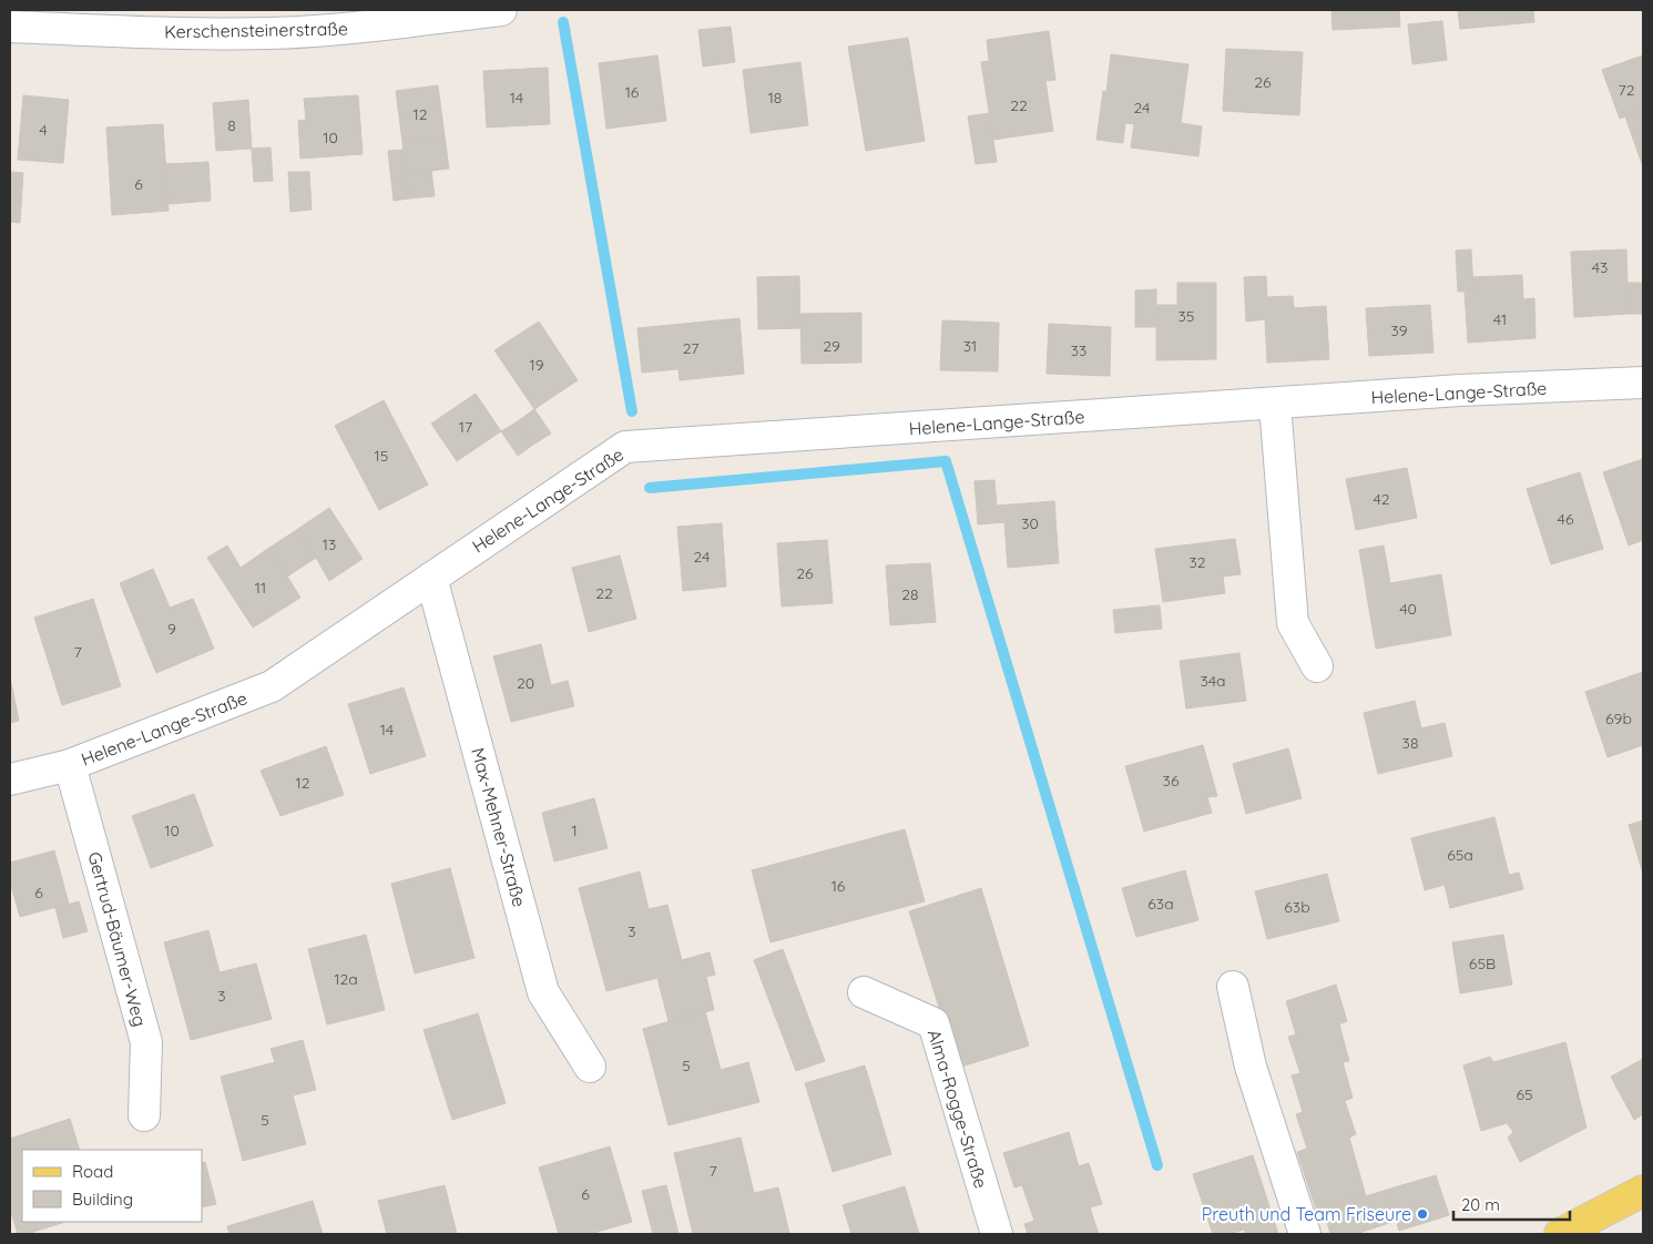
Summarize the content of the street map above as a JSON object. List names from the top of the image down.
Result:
{
  "streets": {
    "street": [
      "Kerschensteinerstraße",
      "Helene-Lange-Straße",
      "Max-Mehner-Straße",
      "Gertrud-Bäumer-Weg",
      "Alma-Rogge-Straße"
    ]
  },
  "crossings": [
    ["Helene-Lange-Straße", "Max-Mehner-Straße"],
    ["Helene-Lange-Straße", "Gertrud-Bäumer-Weg"]
  ],
  "places": ["Preuth und Team Friseure"],
  "house_numbers": [
    "26",
    "72",
    "16",
    "14",
    "18",
    "22",
    "24",
    "12",
    "8",
    "4",
    "10",
    "6",
    "43",
    "35",
    "41",
    "39",
    "29",
    "31",
    "27",
    "33",
    "19",
    "17",
    "15",
    "42",
    "46",
    "30",
    "13",
    "24",
    "32",
    "26",
    "11",
    "22",
    "28",
    "40",
    "9",
    "7",
    "34a",
    "20",
    "69b",
    "14",
    "38",
    "36",
    "12",
    "10",
    "1",
    "65a",
    "16",
    "6",
    "63a",
    "63b",
    "3",
    "65B",
    "12a",
    "3",
    "5",
    "65",
    "5",
    "7",
    "6"
  ],
  "legend": ["Road", "Building"],
  "scale_bar": "20 m"
}
